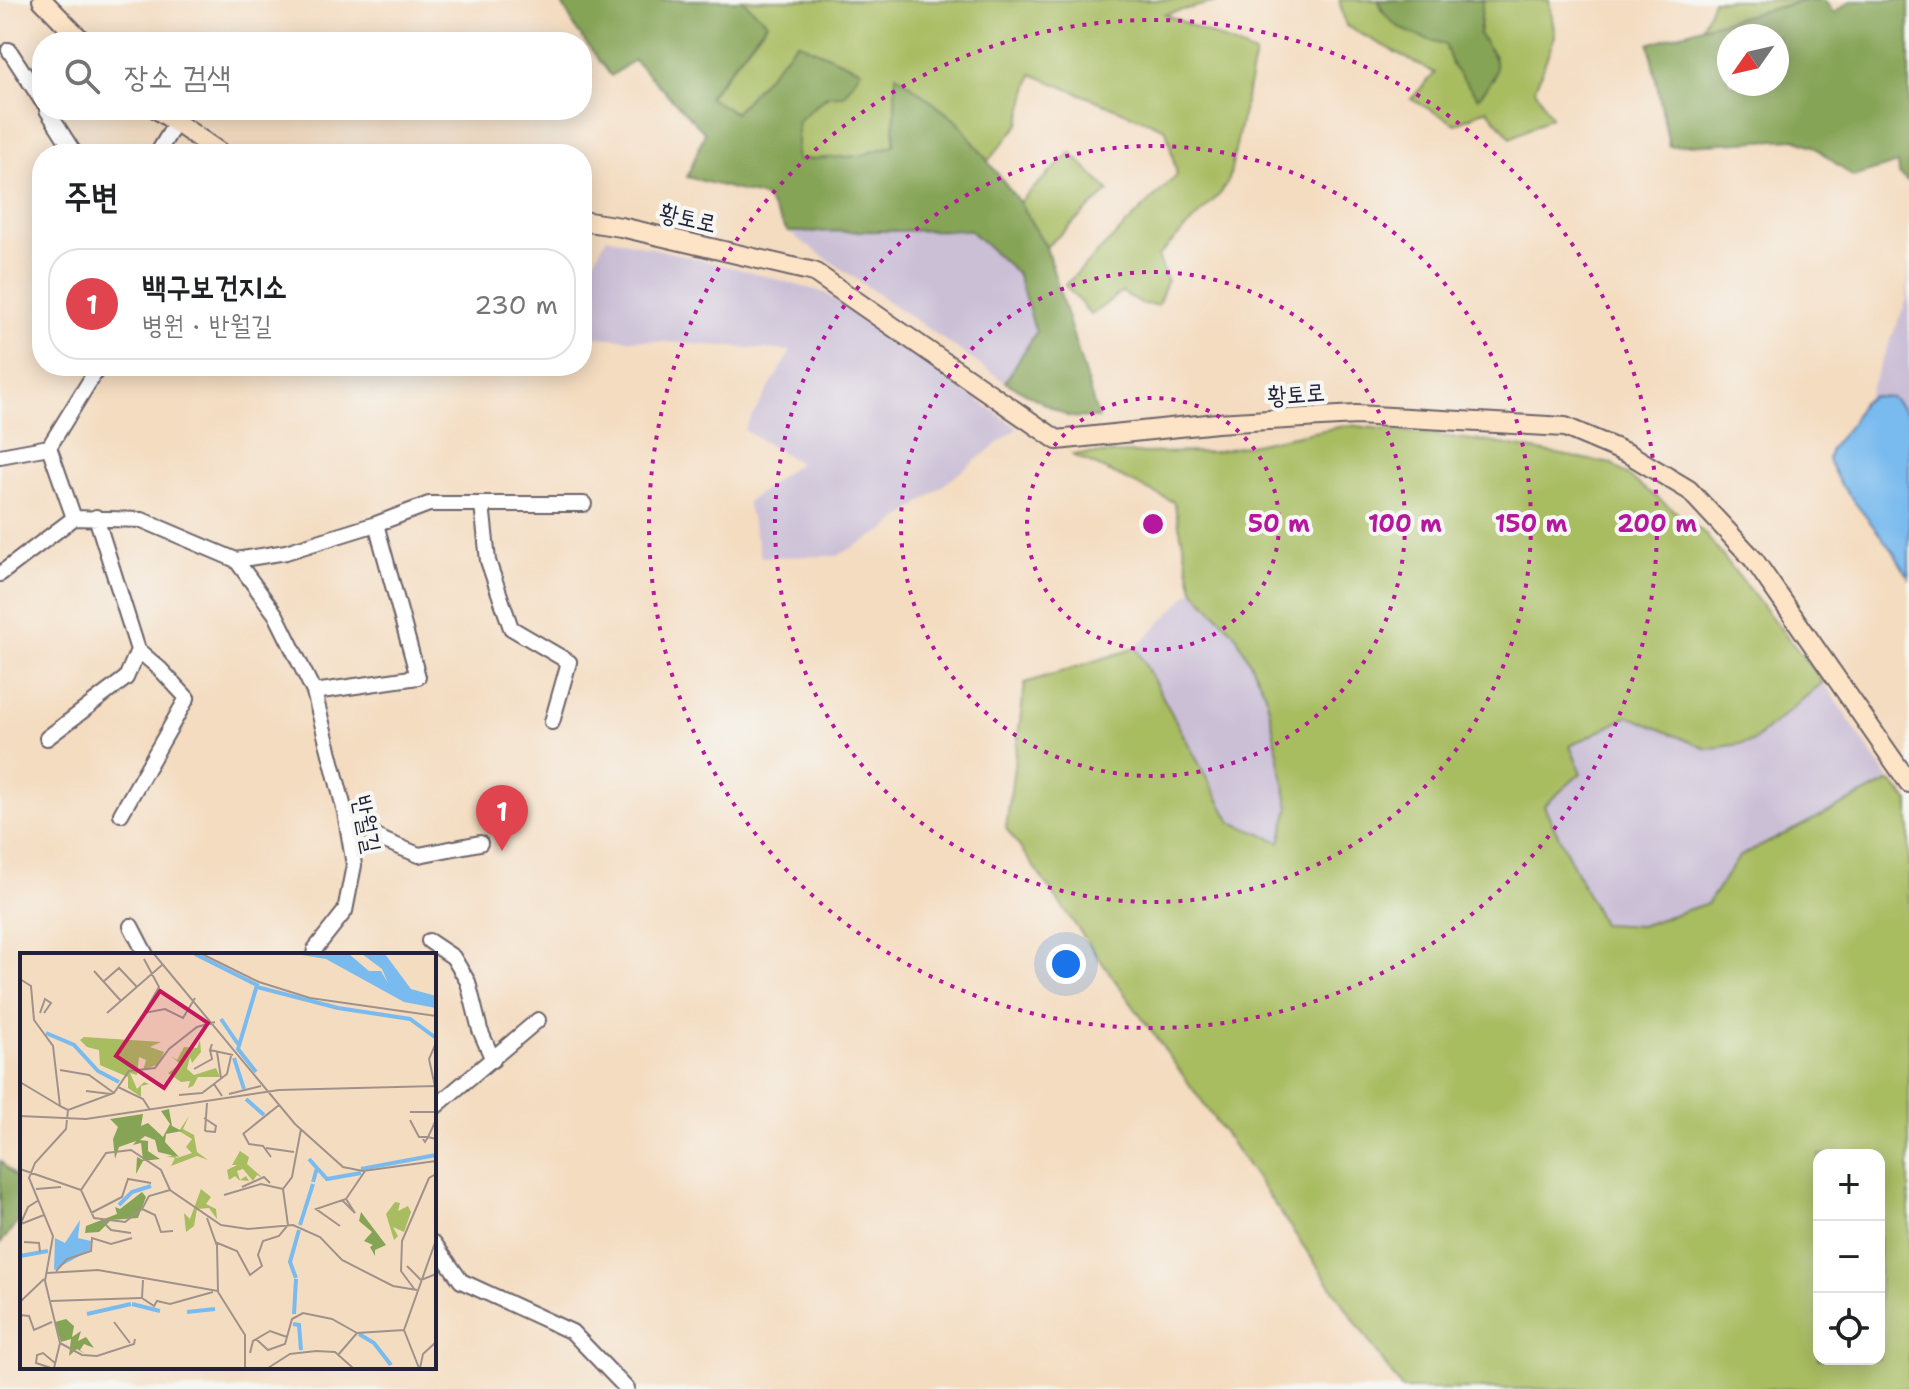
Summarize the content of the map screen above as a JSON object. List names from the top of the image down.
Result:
{
  "streets": {
    "main road": ["황토로"],
    "street": ["반월길"]
  },
  "north": "bottom left",
  "page": {
    "search": "장소 검색",
    "heading": "주변",
    "list": [
      {
        "mark": "1",
        "name": "백구보건지소",
        "note": "병원 · 반월길",
        "value": "230 m"
      }
    ],
    "pins": "1",
    "map_buttons": ["+", "−"]
  },
  "rings": [
    "50 m",
    "100 m",
    "150 m",
    "200 m"
  ]
}
